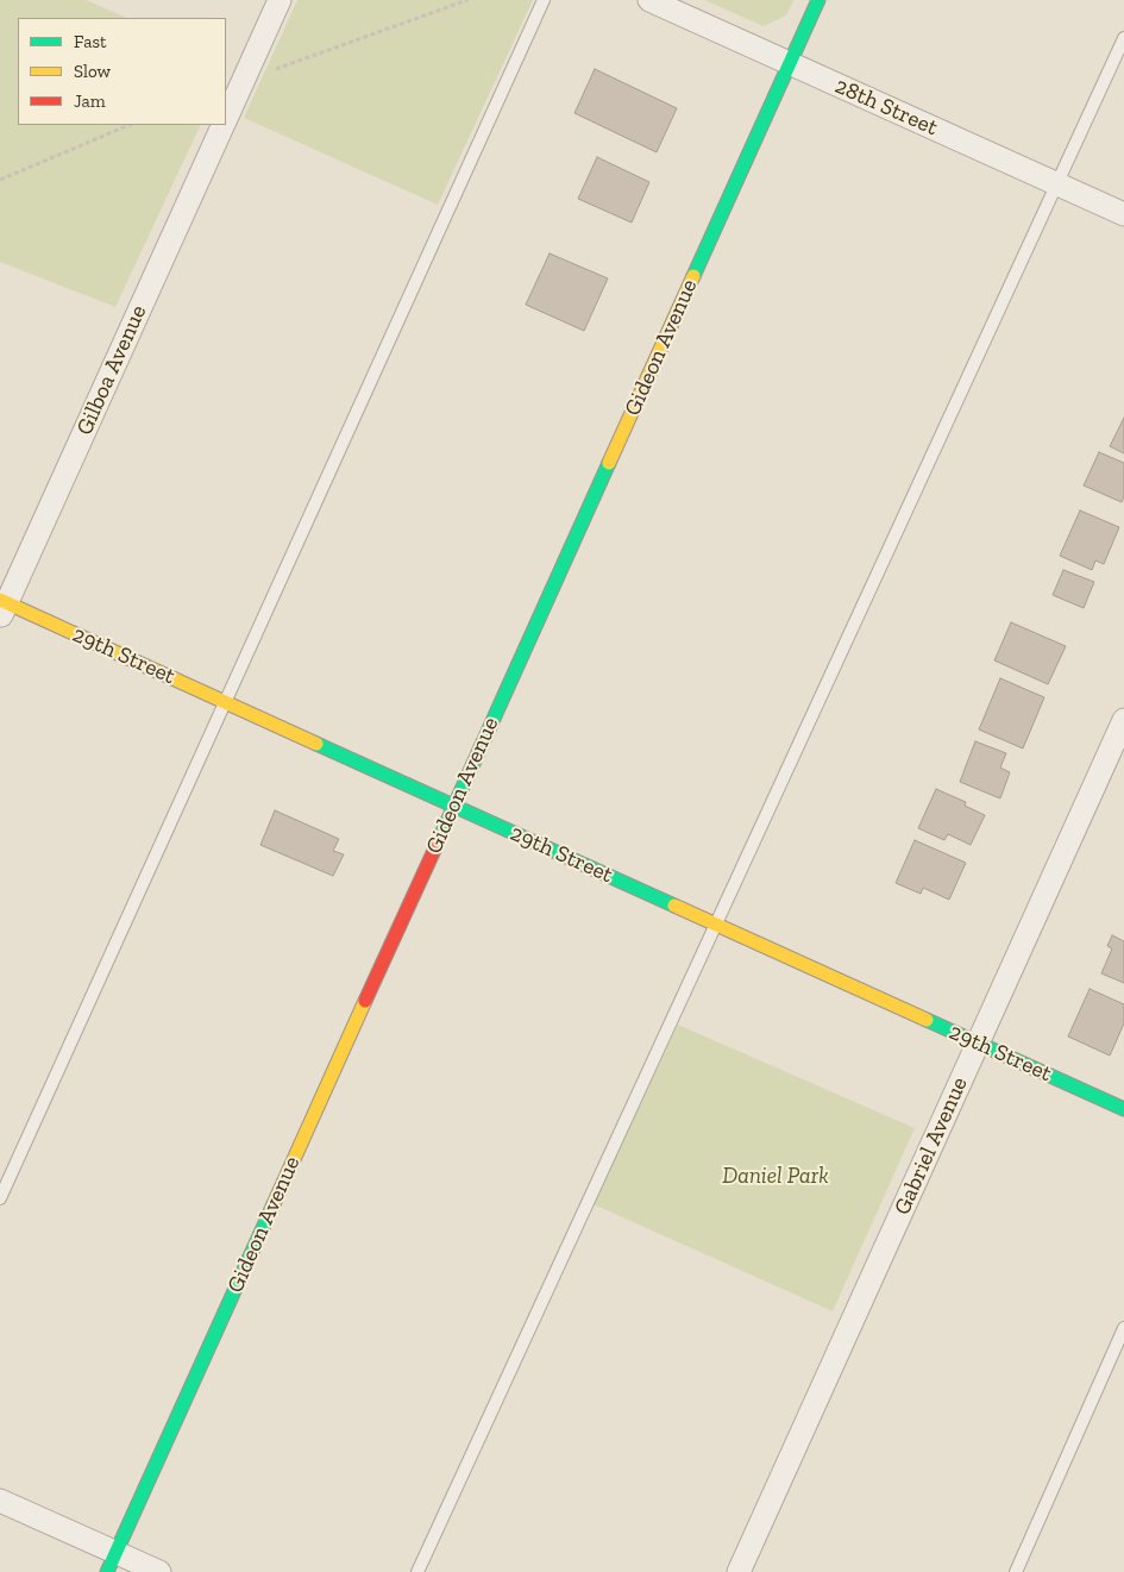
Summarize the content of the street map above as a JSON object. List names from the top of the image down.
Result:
{
  "streets": {
    "street": [
      "28th Street",
      "Gideon Avenue",
      "Gilboa Avenue",
      "29th Street",
      "Gabriel Avenue"
    ]
  },
  "crossings": [
    ["28th Street", "Gideon Avenue"],
    ["Gideon Avenue", "29th Street"],
    ["Gilboa Avenue", "29th Street"],
    ["29th Street", "Gabriel Avenue"]
  ],
  "parks": ["Daniel Park"],
  "legend": ["Fast", "Slow", "Jam"]
}
